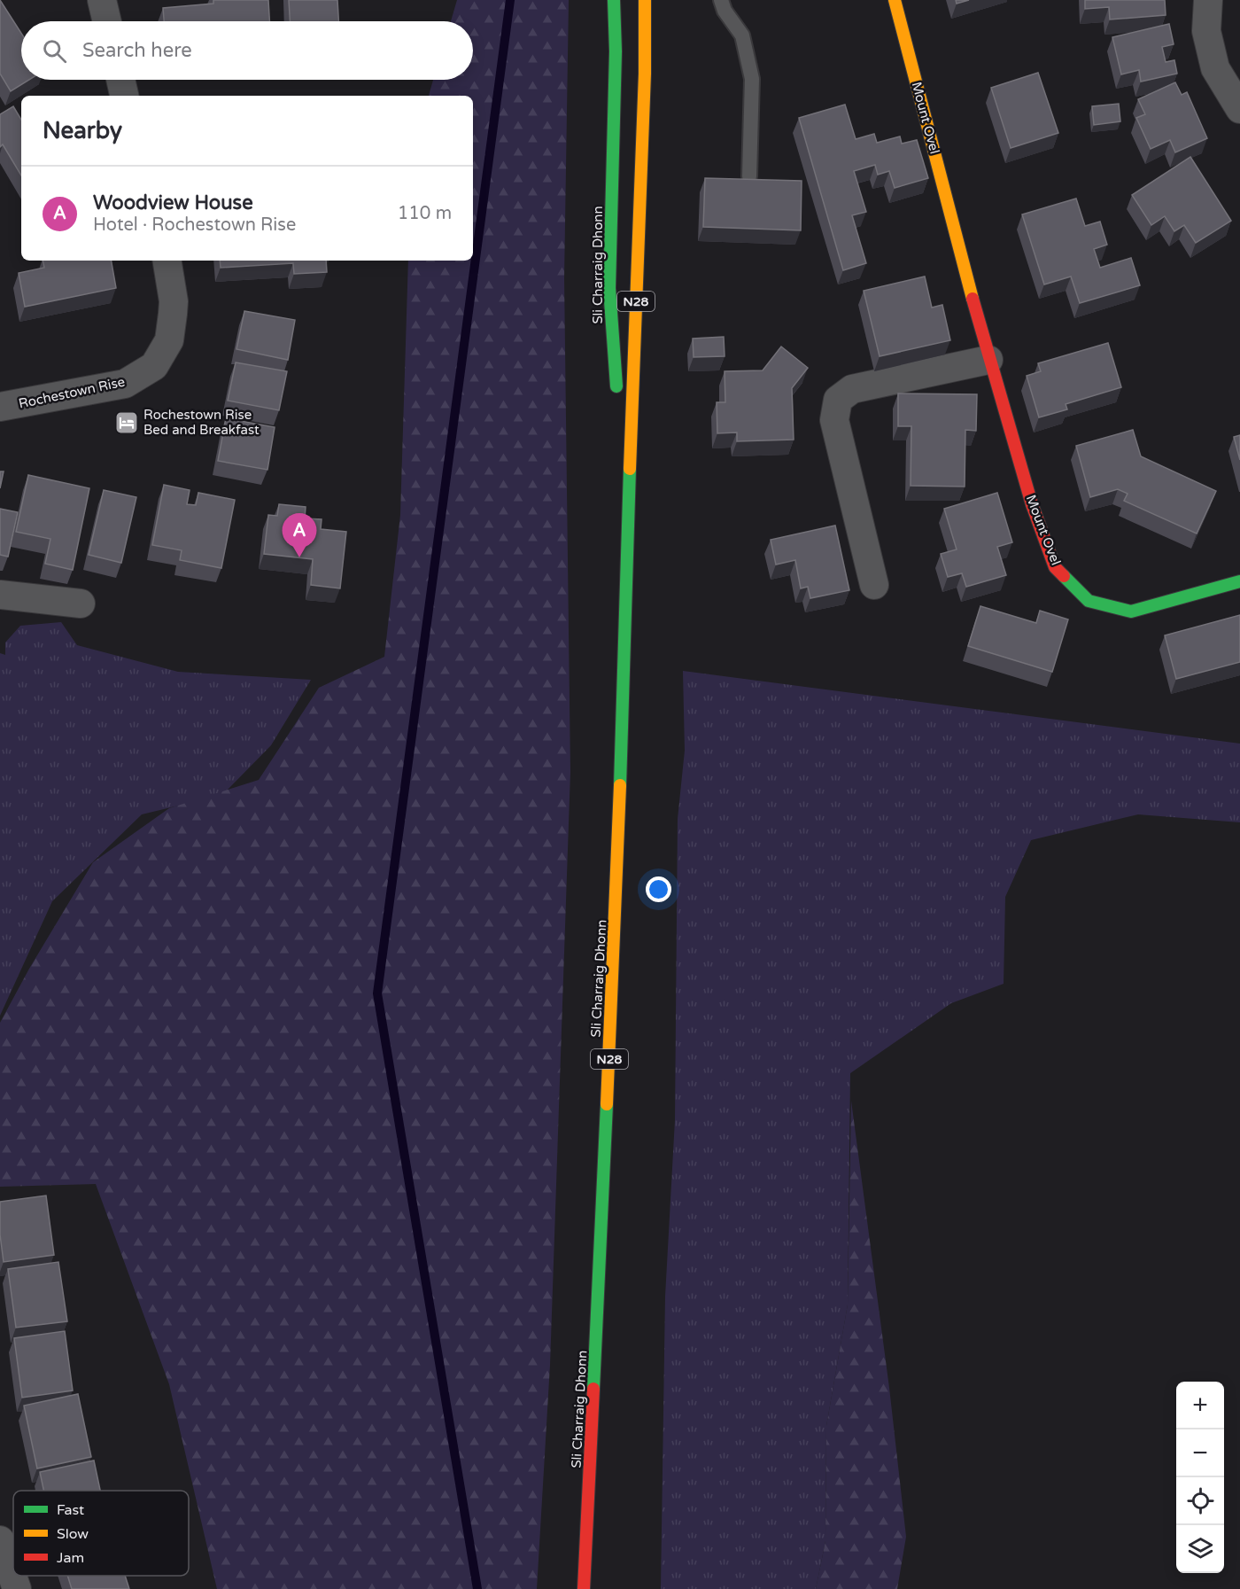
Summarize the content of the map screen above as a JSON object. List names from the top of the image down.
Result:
{
  "streets": {
    "main road": ["Mount Ovel", "Sli Charraig Dhonn", "N28"],
    "street": ["Rochestown Rise"]
  },
  "places": {
    "hotel": ["Rochestown Rise Bed and Breakfast"]
  },
  "legend": ["Fast", "Slow", "Jam"],
  "page": {
    "search": "Search here",
    "heading": "Nearby",
    "list": [
      {
        "mark": "A",
        "name": "Woodview House",
        "note": "Hotel · Rochestown Rise",
        "value": "110 m"
      }
    ],
    "pins": "A",
    "map_buttons": ["+", "−"]
  }
}
